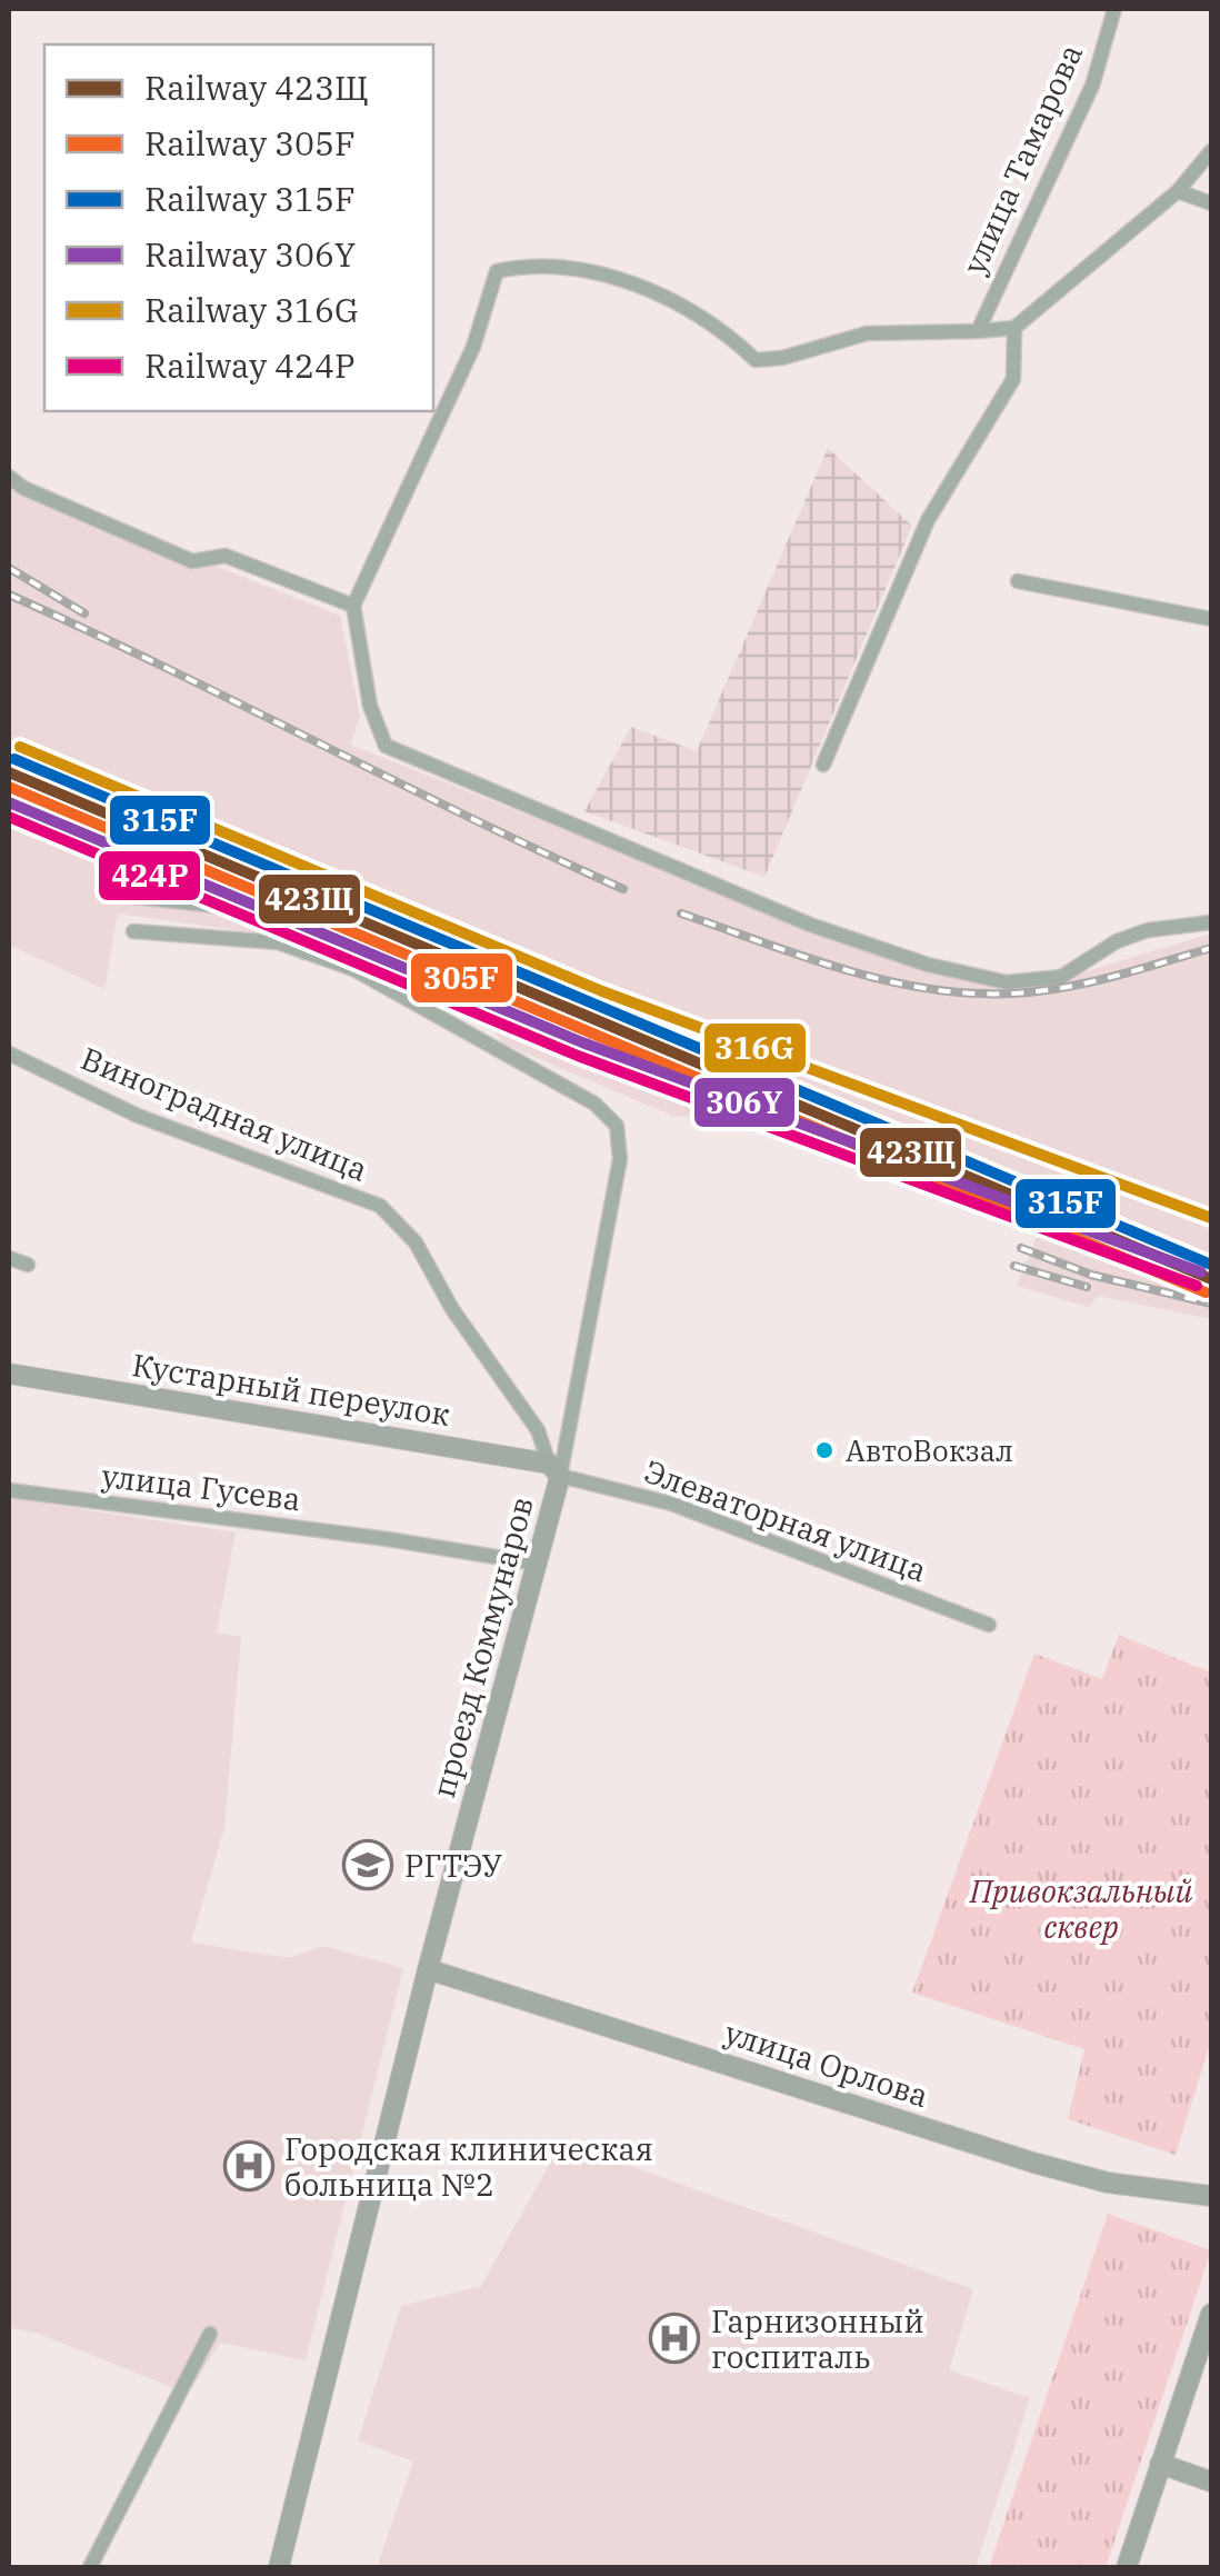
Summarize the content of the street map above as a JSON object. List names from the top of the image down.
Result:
{
  "streets": {
    "street": [
      "улица Тамарова",
      "Виноградная улица",
      "Кустарный переулок",
      "улица Гусева",
      "Элеваторная улица",
      "проезд Коммунаров",
      "улица Орлова"
    ]
  },
  "crossings": [
    ["Виноградная улица", "Кустарный переулок"],
    ["Виноградная улица", "Элеваторная улица"],
    ["Виноградная улица", "проезд Коммунаров"],
    ["Кустарный переулок", "Элеваторная улица"],
    ["Кустарный переулок", "проезд Коммунаров"],
    ["улица Гусева", "проезд Коммунаров"],
    ["Элеваторная улица", "проезд Коммунаров"],
    ["проезд Коммунаров", "улица Орлова"]
  ],
  "parks": ["Привокзальный сквер"],
  "places": {
    "other": ["АвтоВокзал"],
    "school or university": ["РГТЭУ"],
    "hospital": ["Городская клиническая больница №2", "Гарнизонный госпиталь"]
  },
  "lines": [
    "rail line 316G",
    "rail line 315F",
    "rail line 423Щ",
    "rail line 305F",
    "rail line 306Y",
    "rail line 424Р"
  ],
  "legend": [
    "Railway 423Щ",
    "Railway 305F",
    "Railway 315F",
    "Railway 306Y",
    "Railway 316G",
    "Railway 424Р"
  ]
}
